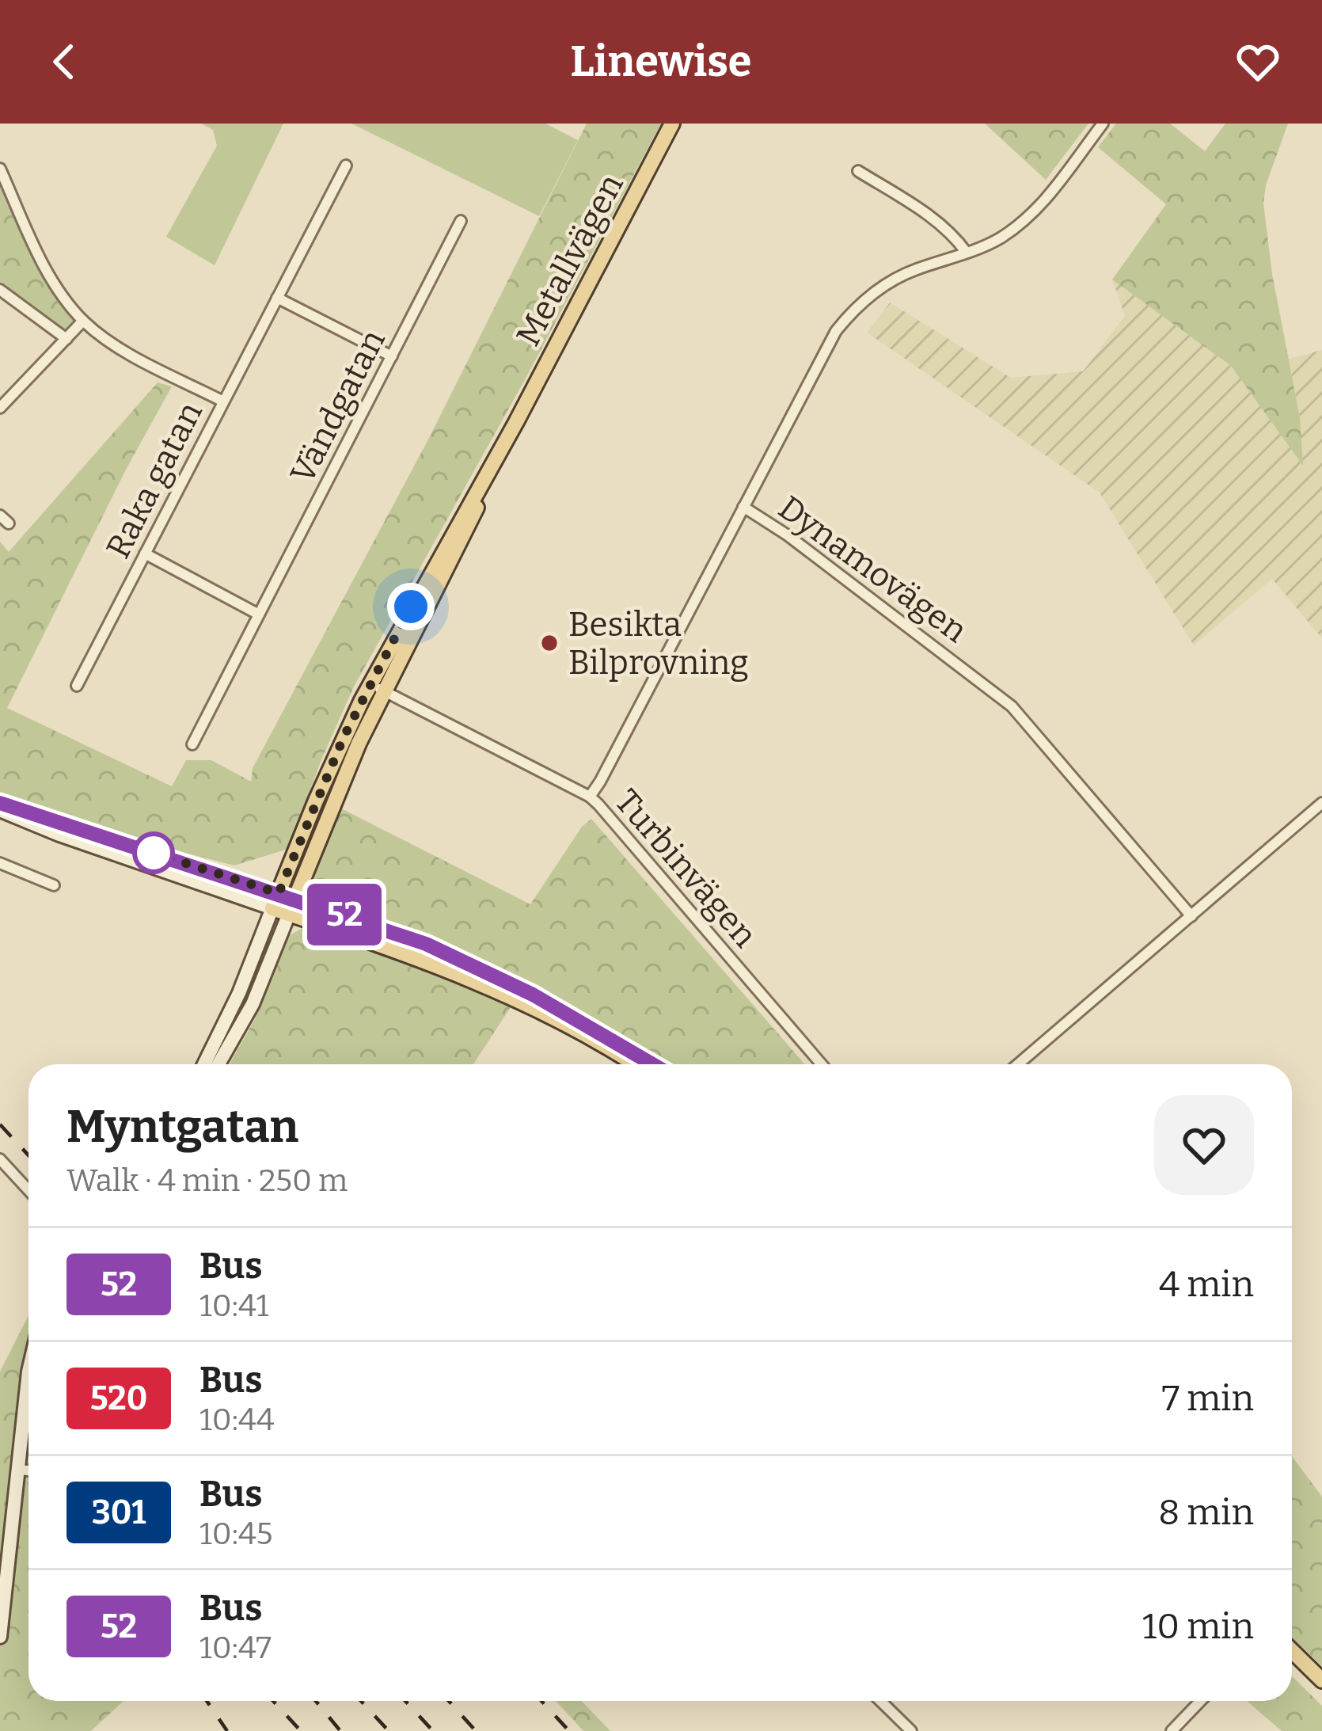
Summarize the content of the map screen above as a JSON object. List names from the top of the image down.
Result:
{
  "streets": {
    "main road": ["Metallvägen"],
    "street": [
      "Vändgatan",
      "Raka gatan",
      "Dynamovägen",
      "Turbinvägen"
    ]
  },
  "crossings": [
    ["Metallvägen", "Turbinvägen"],
    ["Dynamovägen", "Turbinvägen"]
  ],
  "places": ["Besikta Bilprovning"],
  "lines": ["bus line 52"],
  "page": {
    "header": "Linewise",
    "on_map": "52",
    "heading": ["Myntgatan", "Walk · 4 min · 250 m"],
    "list": [
      {
        "mark": "52",
        "name": "Bus",
        "note": "10:41",
        "value": "4 min"
      },
      {
        "mark": "520",
        "name": "Bus",
        "note": "10:44",
        "value": "7 min"
      },
      {
        "mark": "301",
        "name": "Bus",
        "note": "10:45",
        "value": "8 min"
      },
      {
        "mark": "52",
        "name": "Bus",
        "note": "10:47",
        "value": "10 min"
      }
    ]
  }
}
